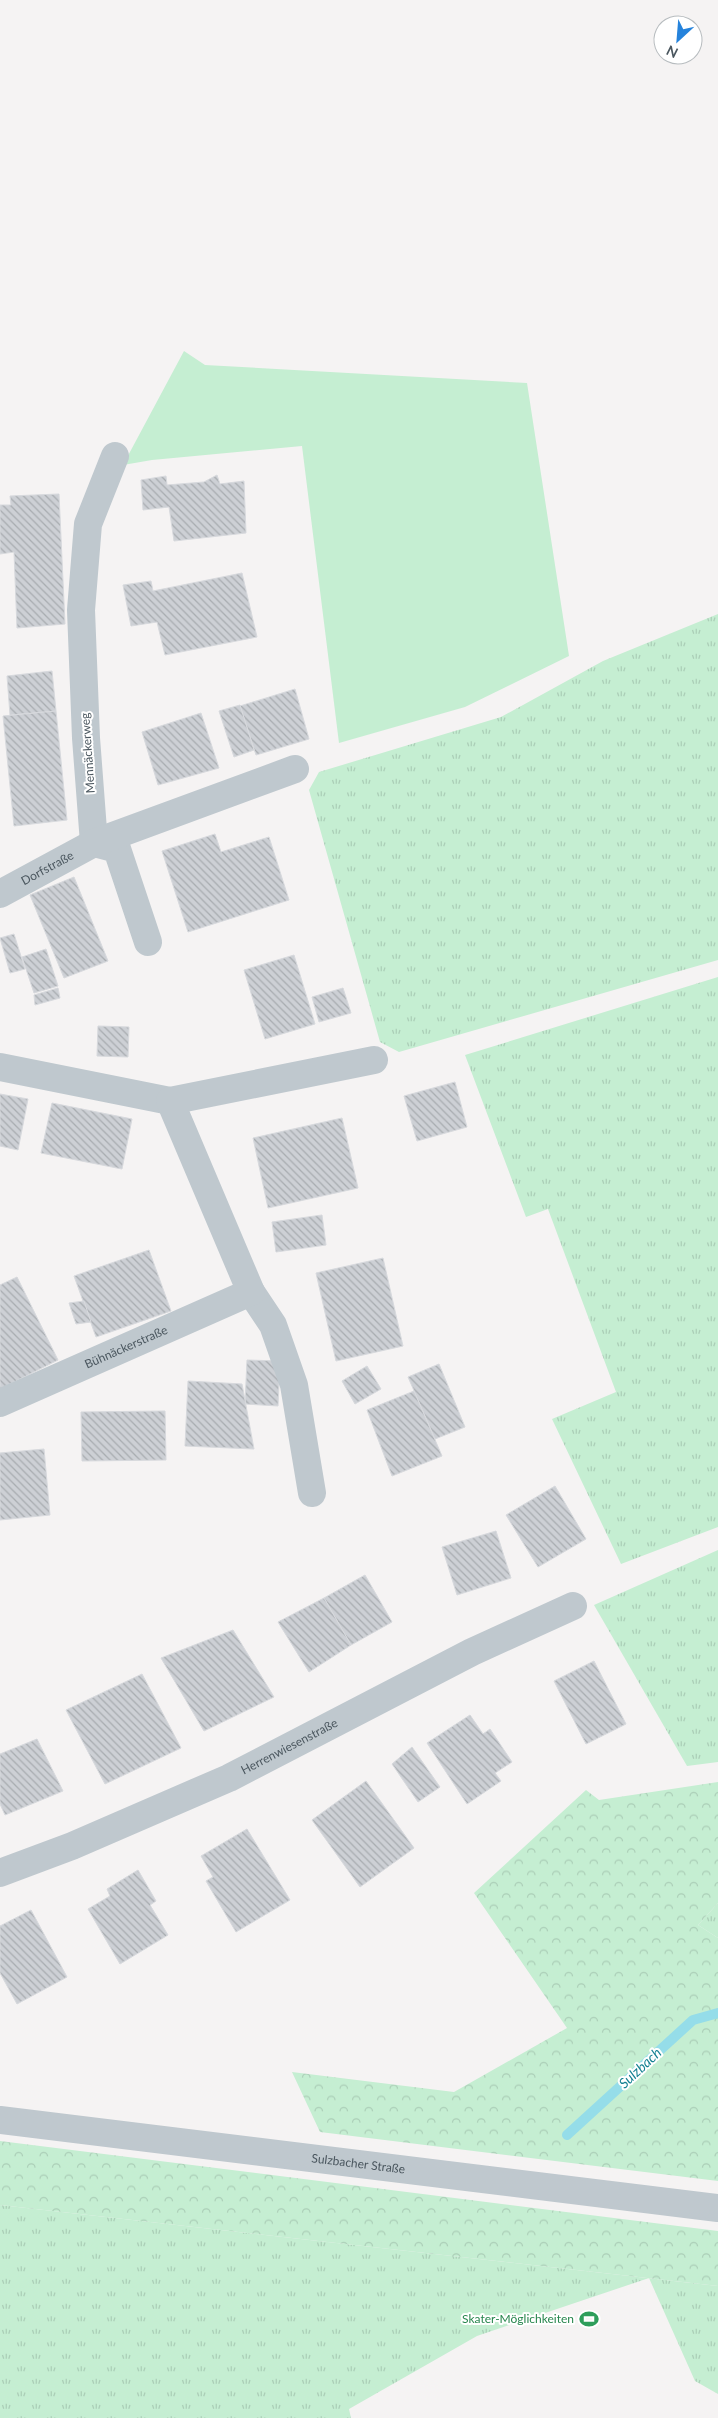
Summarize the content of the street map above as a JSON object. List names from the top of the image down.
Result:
{
  "streets": {
    "street": [
      "Mennäckerweg",
      "Dorfstraße",
      "Bühnäckerstraße",
      "Herrenwiesenstraße",
      "Sulzbacher Straße"
    ]
  },
  "crossings": [
    ["Mennäckerweg", "Dorfstraße"]
  ],
  "water": ["Sulzbach"],
  "places": {
    "sports": ["Skater-Möglichkeiten"]
  },
  "north": "bottom left"
}
